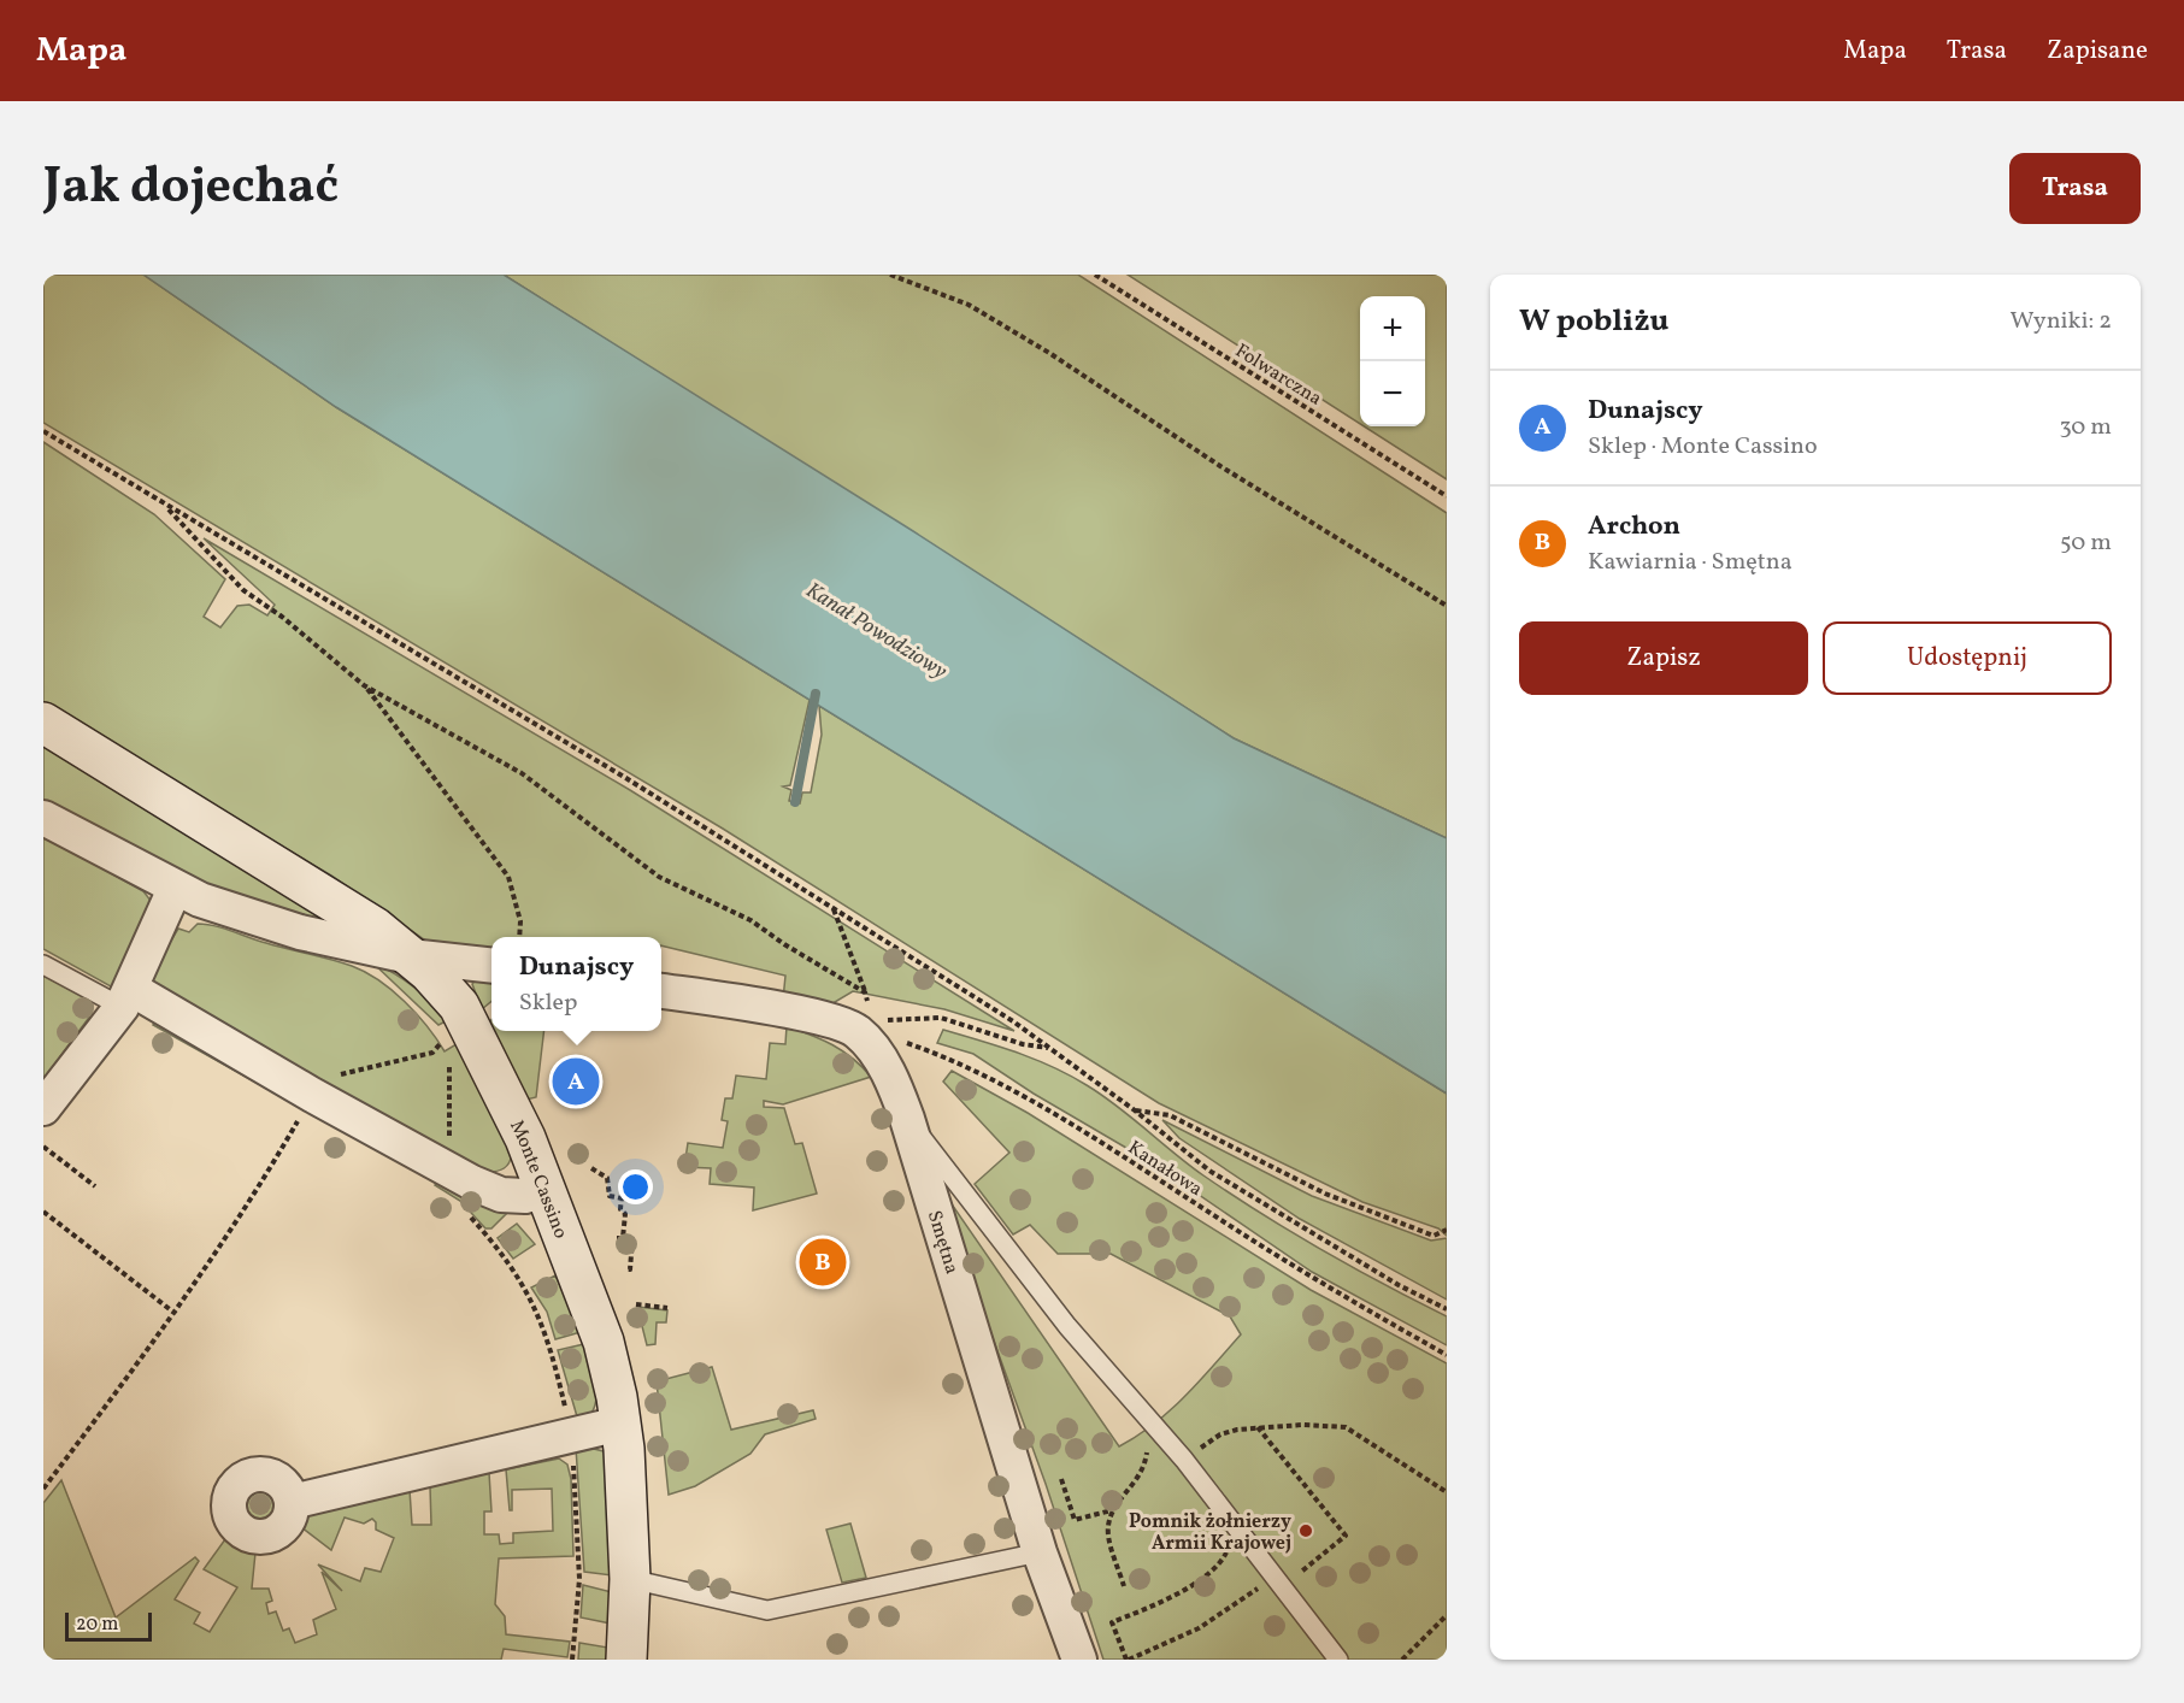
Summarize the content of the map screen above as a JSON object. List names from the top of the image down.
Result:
{
  "streets": {
    "street": ["Monte Cassino", "Smętna"],
    "path": ["Folwarczna", "Kanałowa"]
  },
  "crossings": [
    ["Kanałowa", "Smętna"]
  ],
  "water": ["Kanał Powodziowy"],
  "places": ["Pomnik żołnierzy Armii Krajowej"],
  "scale_bar": "20 m",
  "page": {
    "header": "Mapa",
    "nav": ["Mapa", "Trasa", "Zapisane"],
    "title": "Jak dojechać",
    "buttons": [
      "Trasa",
      ["Zapisz", "Udostępnij"]
    ],
    "heading": ["W pobliżu", "Wyniki: 2"],
    "map_buttons": ["+", "−"],
    "list": [
      {
        "mark": "A",
        "name": "Dunajscy",
        "note": "Sklep · Monte Cassino",
        "value": "30 m"
      },
      {
        "mark": "B",
        "name": "Archon",
        "note": "Kawiarnia · Smętna",
        "value": "50 m"
      }
    ],
    "popup": ["Dunajscy", "Sklep"],
    "pins": ["A", "B"],
    "scale": "20 m"
  }
}
